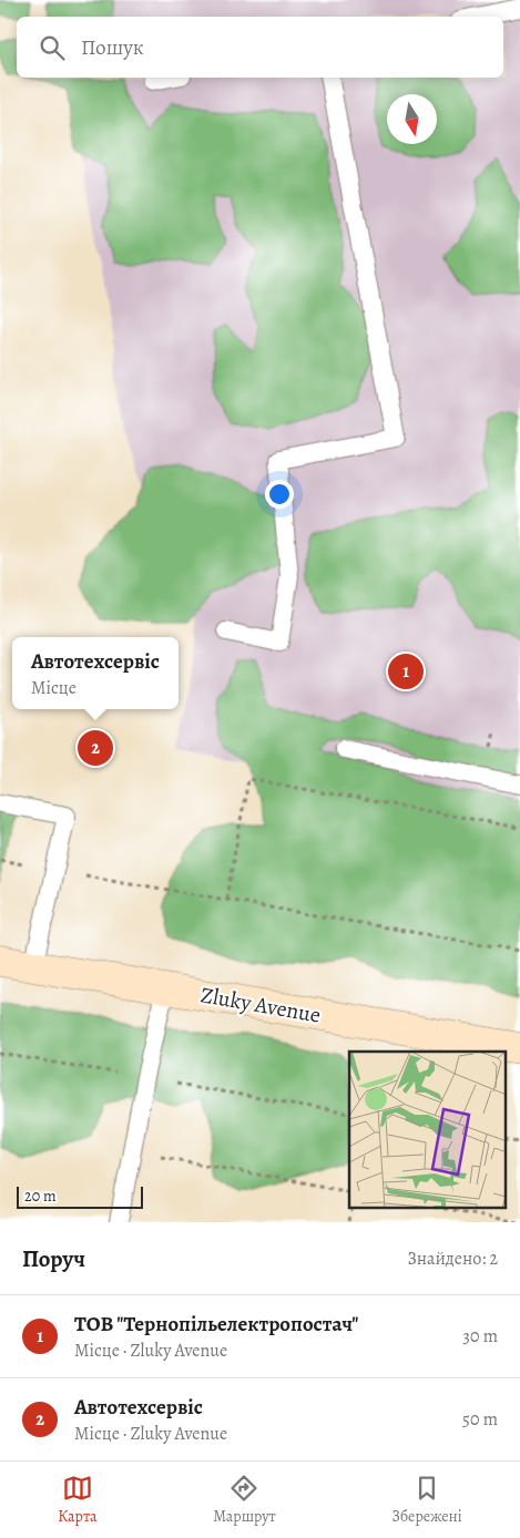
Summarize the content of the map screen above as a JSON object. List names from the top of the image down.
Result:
{
  "streets": {
    "main road": ["Zluky Avenue"]
  },
  "scale_bar": "20 m",
  "north": "bottom",
  "page": {
    "search": "Пошук",
    "popup": ["Автотехсервіс", "Місце"],
    "pins": ["1", "2"],
    "scale": "20 m",
    "heading": ["Поруч", "Знайдено: 2"],
    "list": [
      {
        "mark": "1",
        "name": "ТОВ \"Тернопільелектропостач\"",
        "note": "Місце · Zluky Avenue",
        "value": "30 m"
      },
      {
        "mark": "2",
        "name": "Автотехсервіс",
        "note": "Місце · Zluky Avenue",
        "value": "50 m"
      }
    ],
    "nav": ["Карта", "Маршрут", "Збережені"]
  }
}
